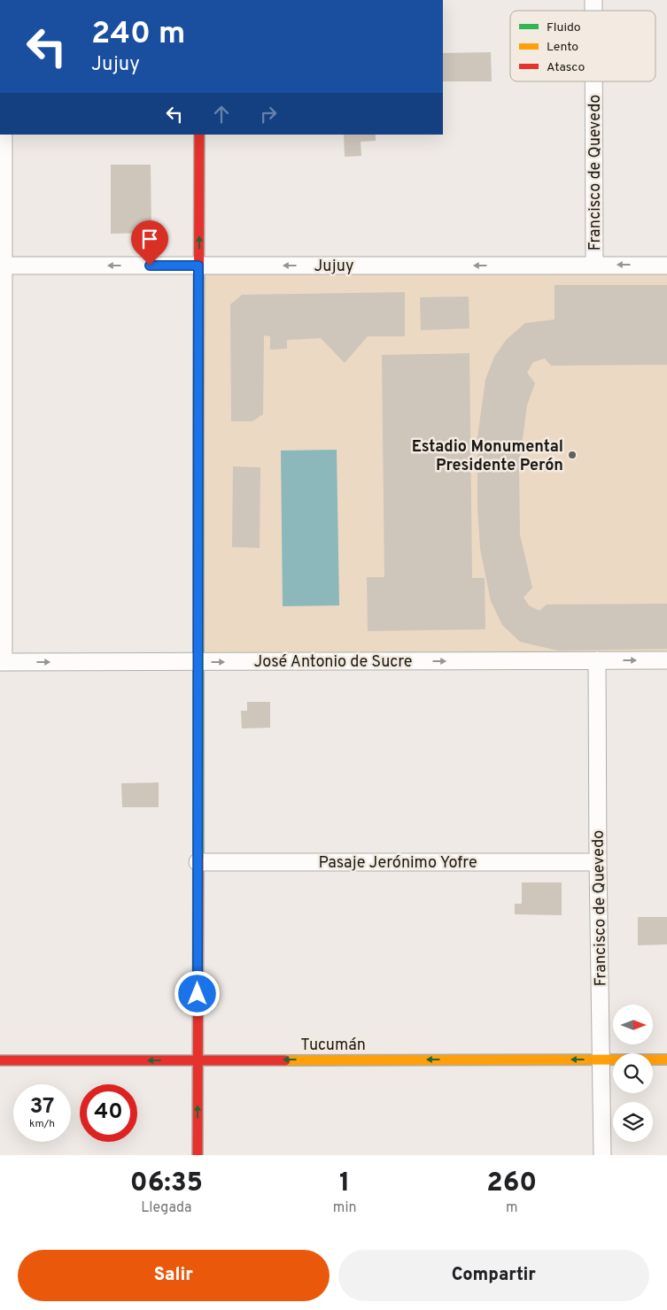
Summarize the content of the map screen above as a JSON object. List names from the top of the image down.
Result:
{
  "streets": {
    "street": [
      "Francisco de Quevedo",
      "Jujuy",
      "José Antonio de Sucre",
      "Pasaje Jerónimo Yofre",
      "Tucumán"
    ]
  },
  "crossings": [
    ["Francisco de Quevedo", "Jujuy"],
    ["Francisco de Quevedo", "José Antonio de Sucre"],
    ["Francisco de Quevedo", "Pasaje Jerónimo Yofre"],
    ["Francisco de Quevedo", "Tucumán"]
  ],
  "one_way": ["Jujuy", "José Antonio de Sucre", "Tucumán"],
  "places": ["Estadio Monumental Presidente Perón"],
  "legend": ["Fluido", "Lento", "Atasco"],
  "north": "right",
  "page": {
    "turn": ["240 m", "Jujuy"],
    "speed": "37 km/h",
    "limit": "40",
    "eta": [
      "06:35",
      "Llegada",
      "1",
      "min",
      "260",
      "m"
    ],
    "buttons": ["Salir", "Compartir"]
  }
}
